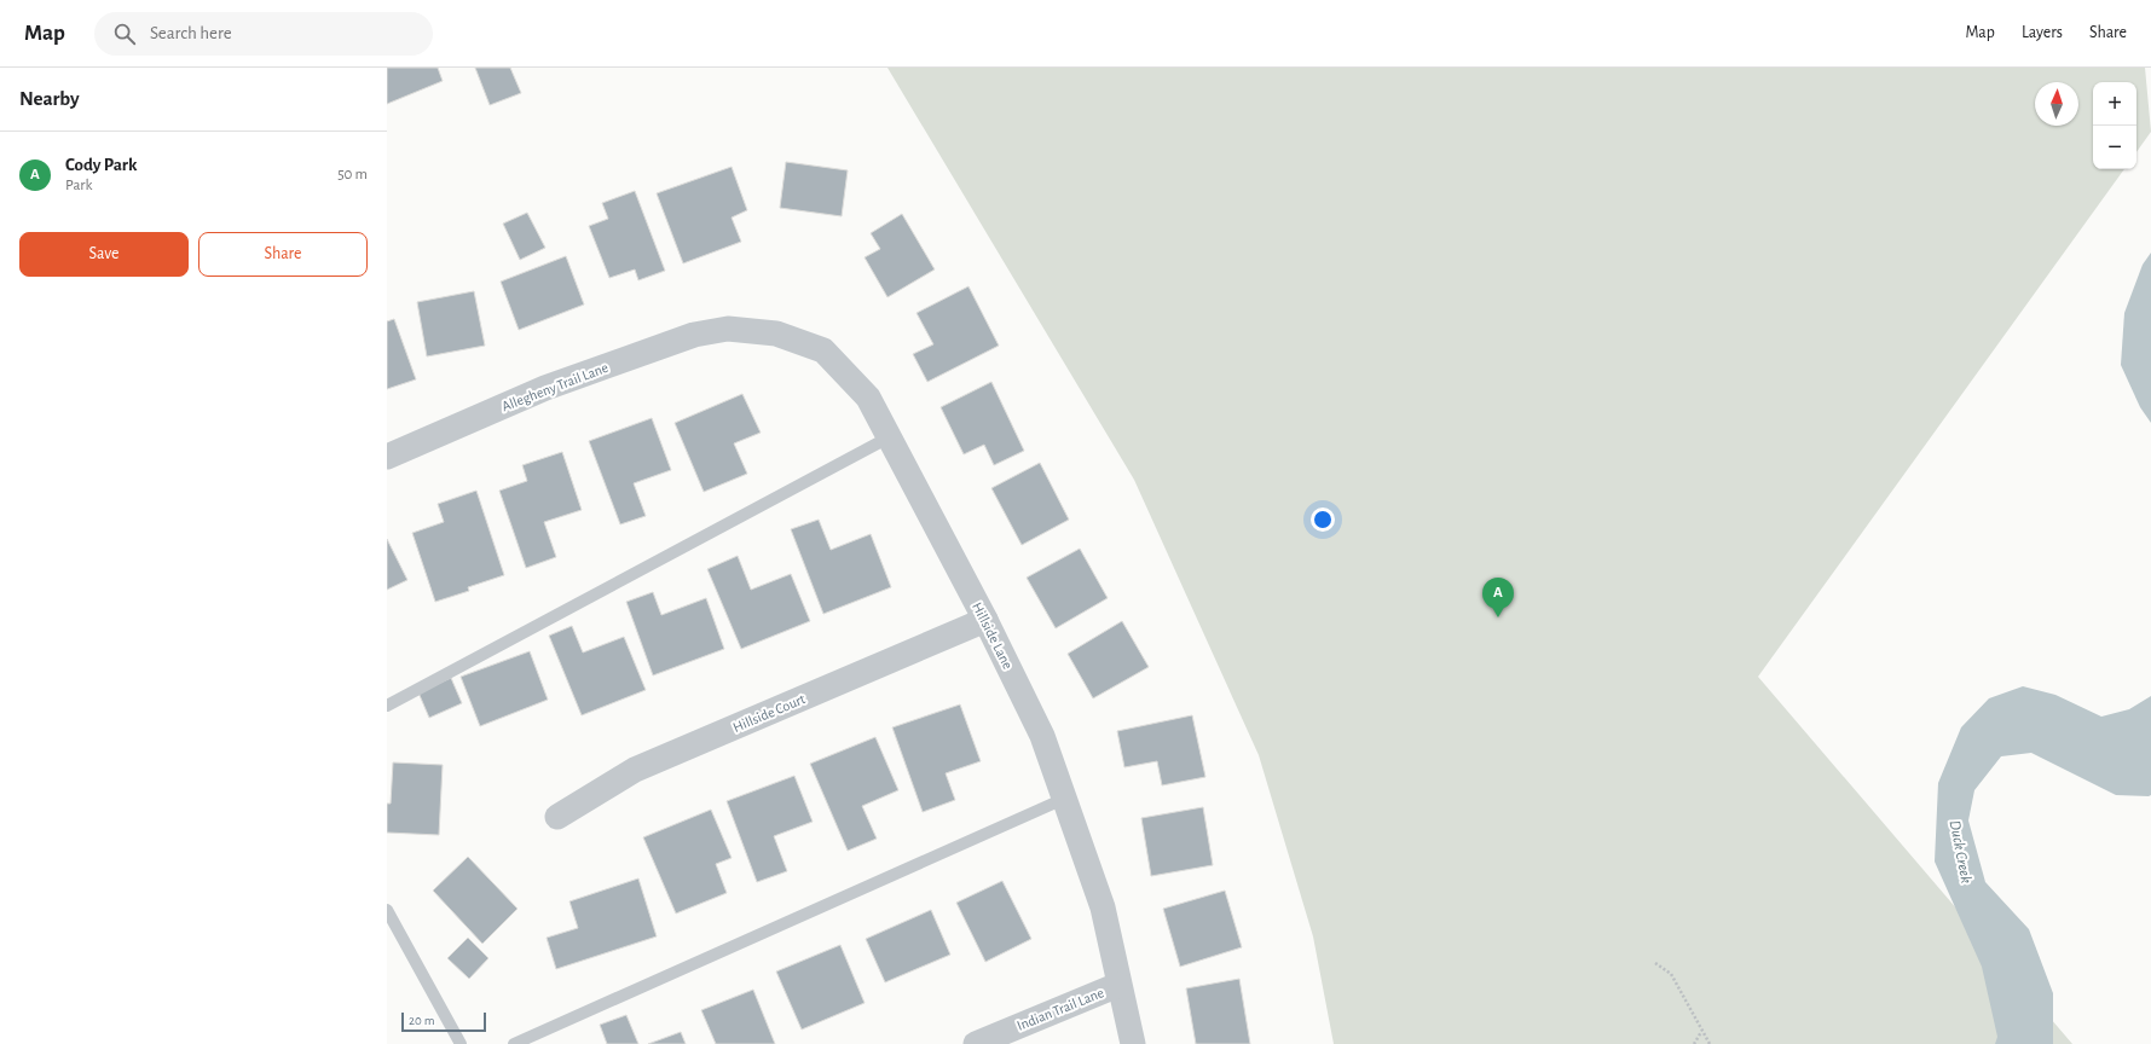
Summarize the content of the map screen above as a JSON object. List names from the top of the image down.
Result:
{
  "streets": {
    "street": [
      "Allegheny Trail Lane",
      "Hillside Lane",
      "Hillside Court",
      "Indian Trail Lane"
    ]
  },
  "crossings": [
    ["Allegheny Trail Lane", "Hillside Lane"],
    ["Hillside Lane", "Hillside Court"],
    ["Hillside Lane", "Indian Trail Lane"]
  ],
  "water": ["Duck Creek"],
  "scale_bar": "20 m",
  "north": "top",
  "page": {
    "header": "Map",
    "search": "Search here",
    "nav": ["Map", "Layers", "Share"],
    "heading": "Nearby",
    "map_buttons": ["+", "−"],
    "list": [
      {
        "mark": "A",
        "name": "Cody Park",
        "note": "Park",
        "value": "50 m"
      }
    ],
    "buttons": ["Save", "Share"],
    "pins": "A",
    "scale": "20 m"
  }
}
